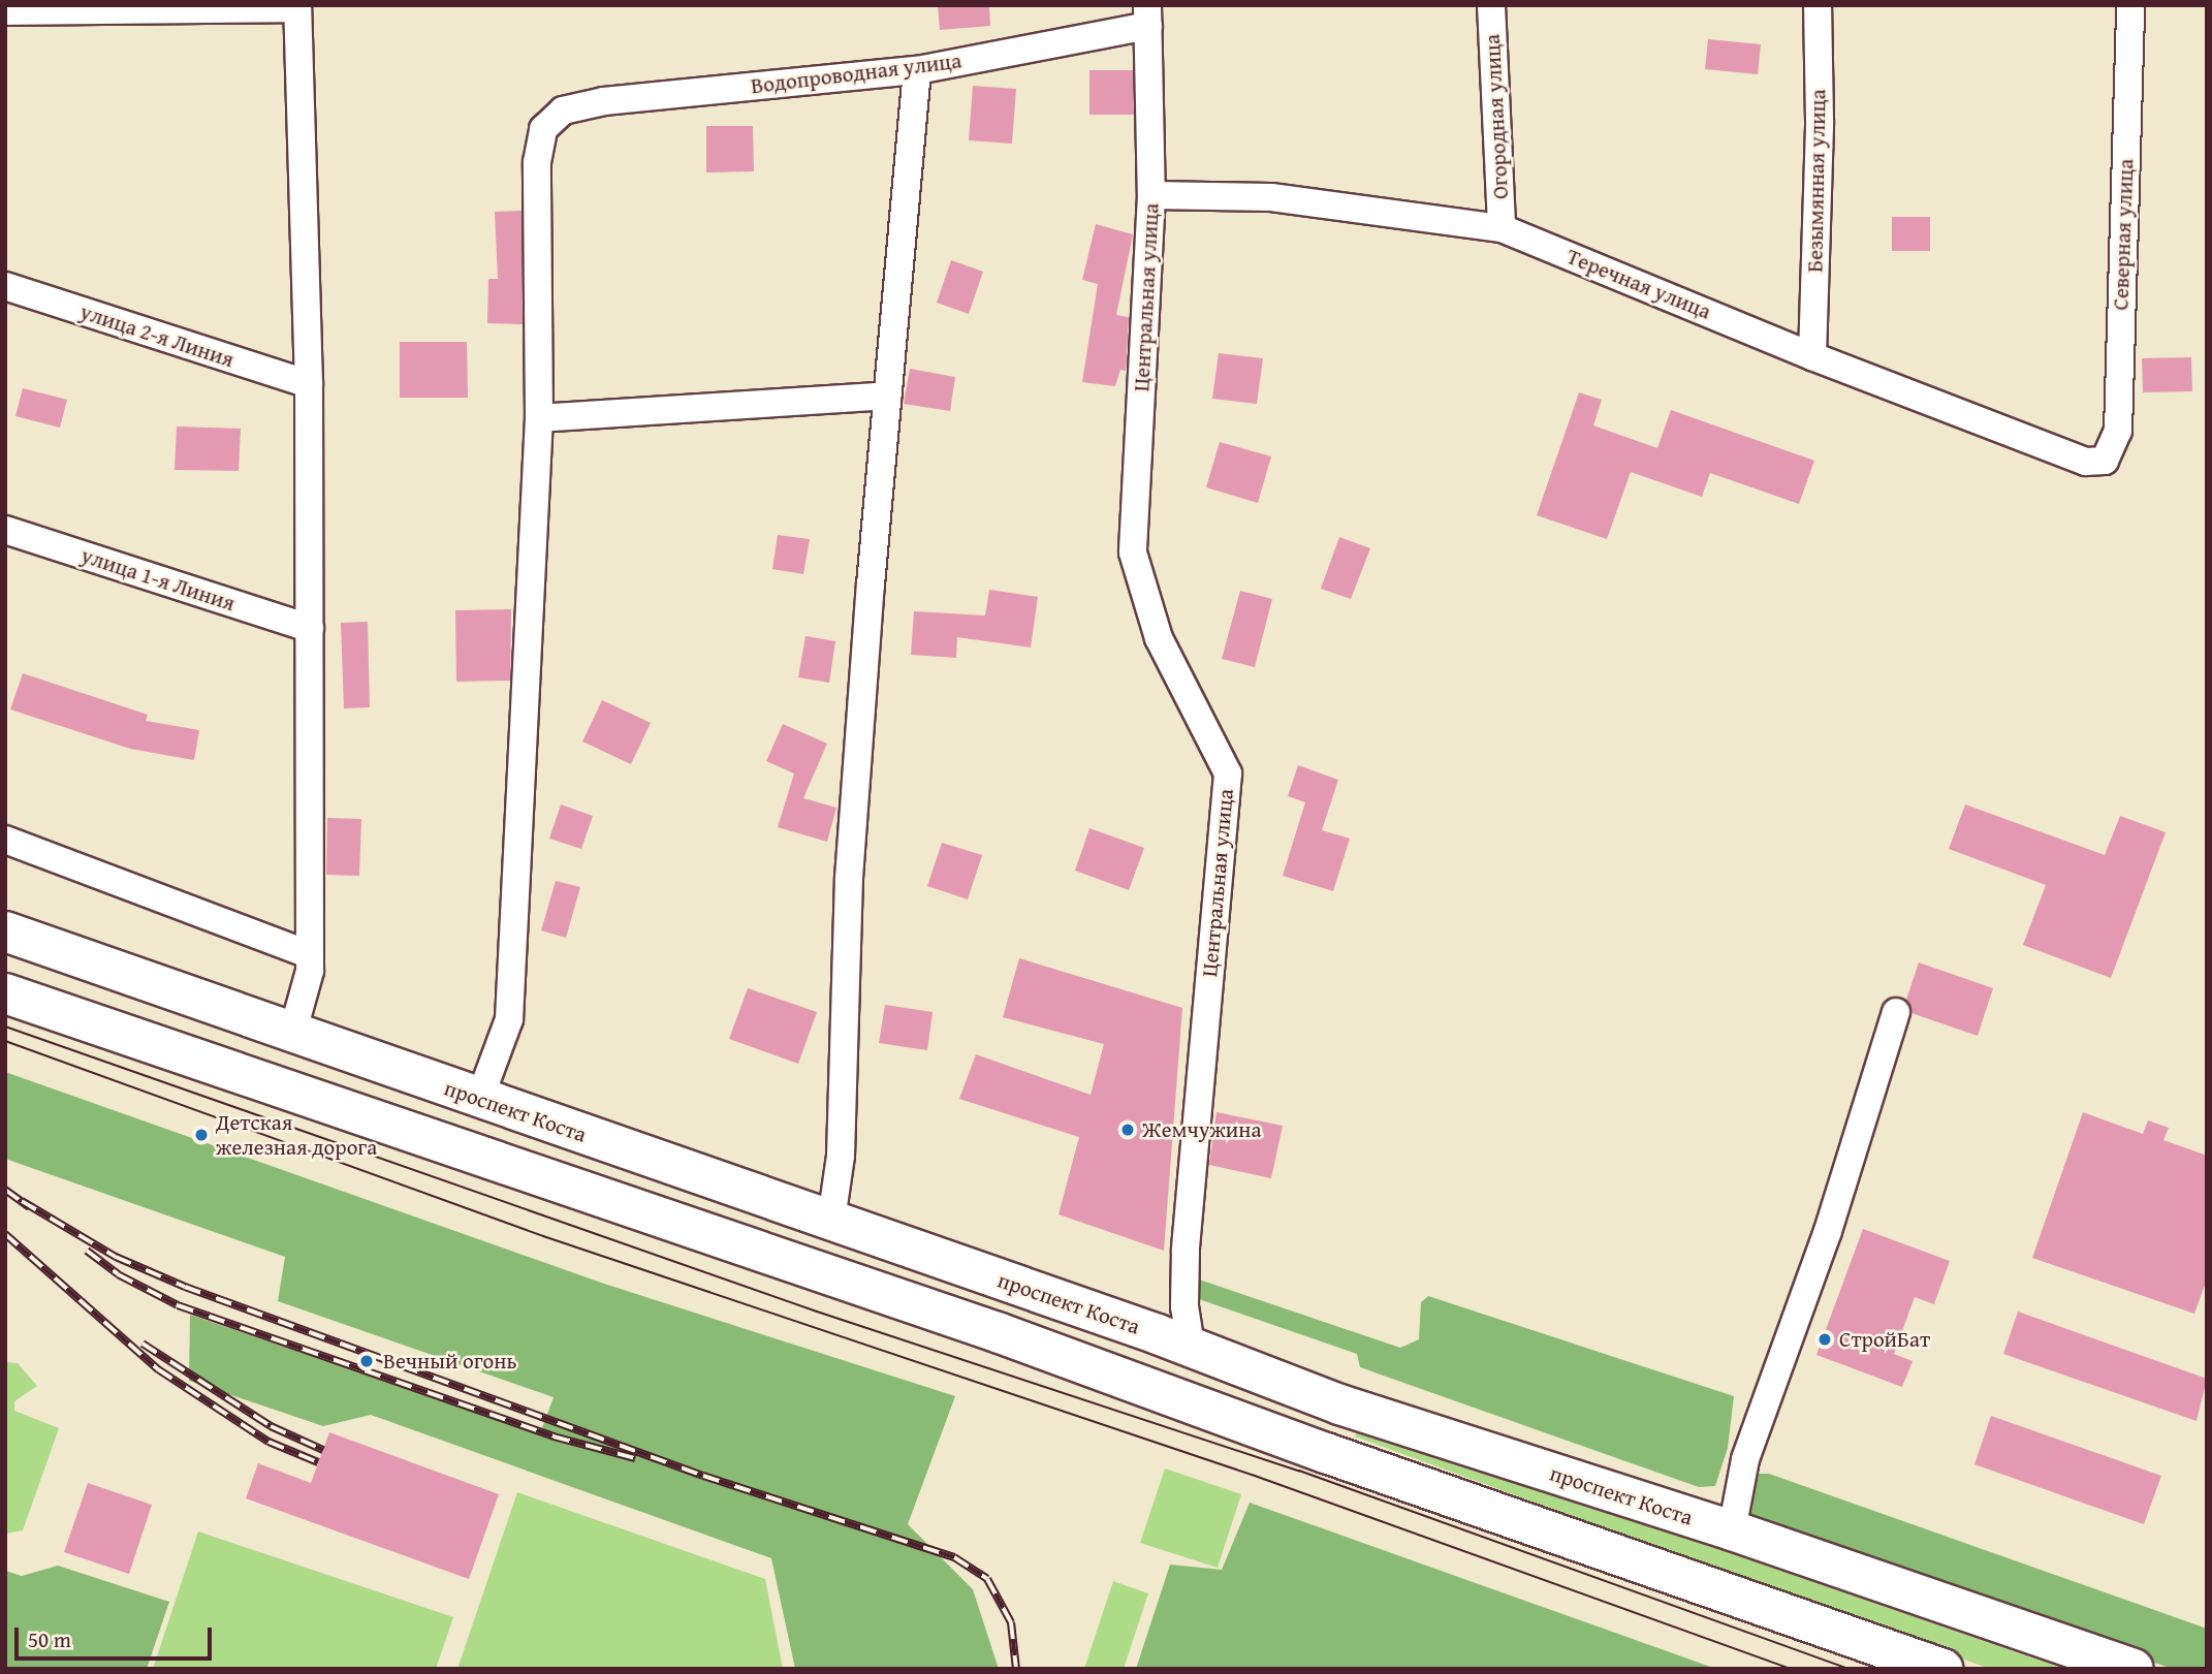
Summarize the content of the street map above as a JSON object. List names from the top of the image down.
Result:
{
  "streets": {
    "main road": ["проспект Коста"],
    "street": [
      "Водопроводная улица",
      "Огородная улица",
      "Безымянная улица",
      "Северная улица",
      "Теречная улица",
      "Центральная улица",
      "улица 2-я Линия",
      "улица 1-я Линия"
    ]
  },
  "crossings": [
    ["Водопроводная улица", "Центральная улица"],
    ["Огородная улица", "Теречная улица"],
    ["Безымянная улица", "Теречная улица"],
    ["Северная улица", "Теречная улица"],
    ["Теречная улица", "Центральная улица"],
    ["Центральная улица", "проспект Коста"]
  ],
  "places": [
    "Жемчужина",
    "Детская железная дорога",
    "СтройБат",
    "Вечный огонь"
  ],
  "scale_bar": "50 m"
}
